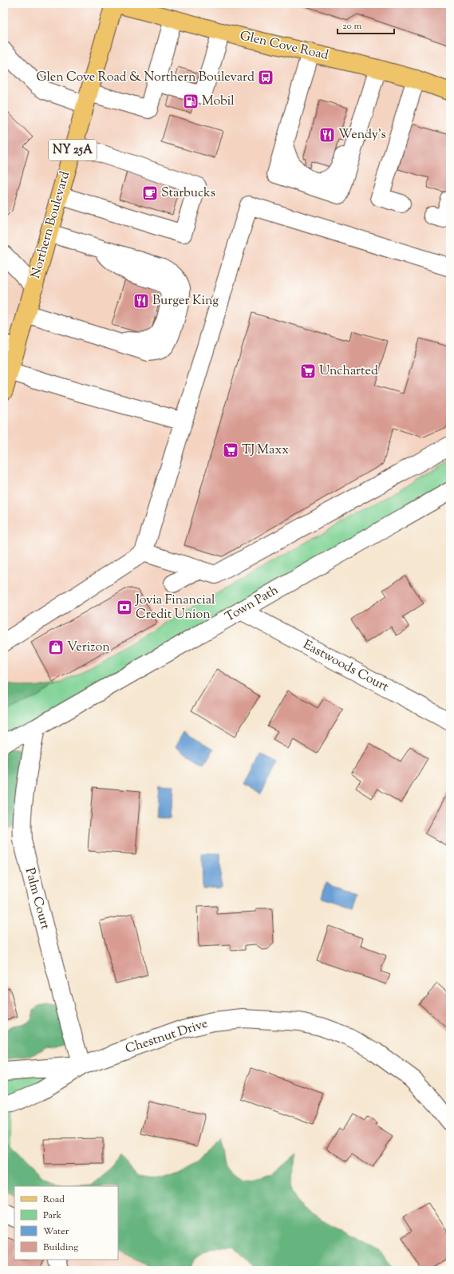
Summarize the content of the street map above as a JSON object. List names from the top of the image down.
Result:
{
  "streets": {
    "main road": ["Glen Cove Road", "NY 25A", "Northern Boulevard"],
    "street": [
      "Town Path",
      "Eastwoods Court",
      "Palm Court",
      "Chestnut Drive"
    ]
  },
  "crossings": [
    ["Town Path", "Eastwoods Court"],
    ["Town Path", "Palm Court"],
    ["Palm Court", "Chestnut Drive"]
  ],
  "places": {
    "bus stop": ["Glen Cove Road & Northern Boulevard"],
    "fuel station": ["Mobil"],
    "restaurant": ["Wendy's", "Burger King"],
    "cafe": ["Starbucks"],
    "supermarket": ["Uncharted", "TJ Maxx"],
    "bank": ["Jovia Financial Credit Union"],
    "shop": ["Verizon"]
  },
  "legend": [
    "Road",
    "Park",
    "Water",
    "Building"
  ],
  "scale_bar": "20 m"
}
